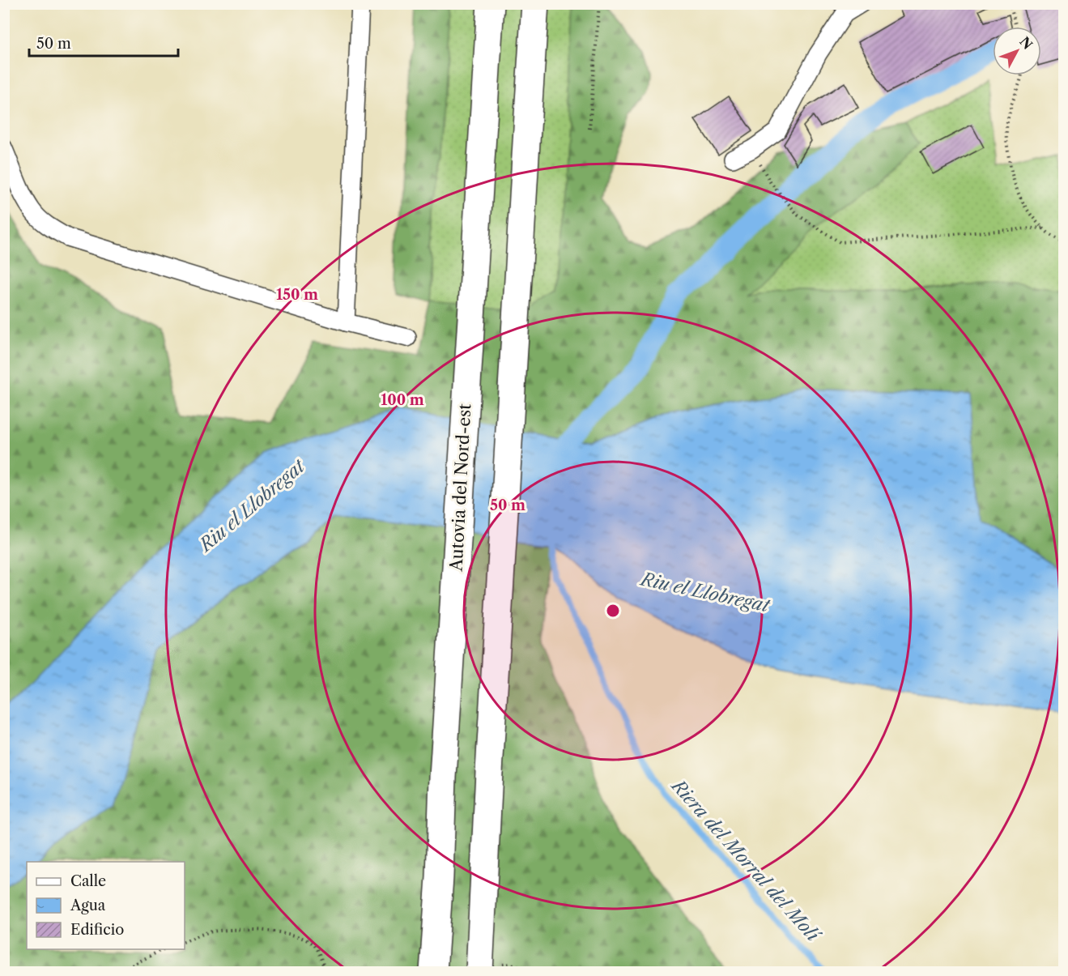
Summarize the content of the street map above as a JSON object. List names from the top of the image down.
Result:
{
  "streets": {
    "highway": ["Autovia del Nord-est"]
  },
  "water": ["Riu el Llobregat", "Riera del Morral del Molí"],
  "legend": ["Calle", "Agua", "Edificio"],
  "scale_bar": "50 m",
  "north": "top right",
  "rings": ["150 m", "100 m", "50 m"]
}
